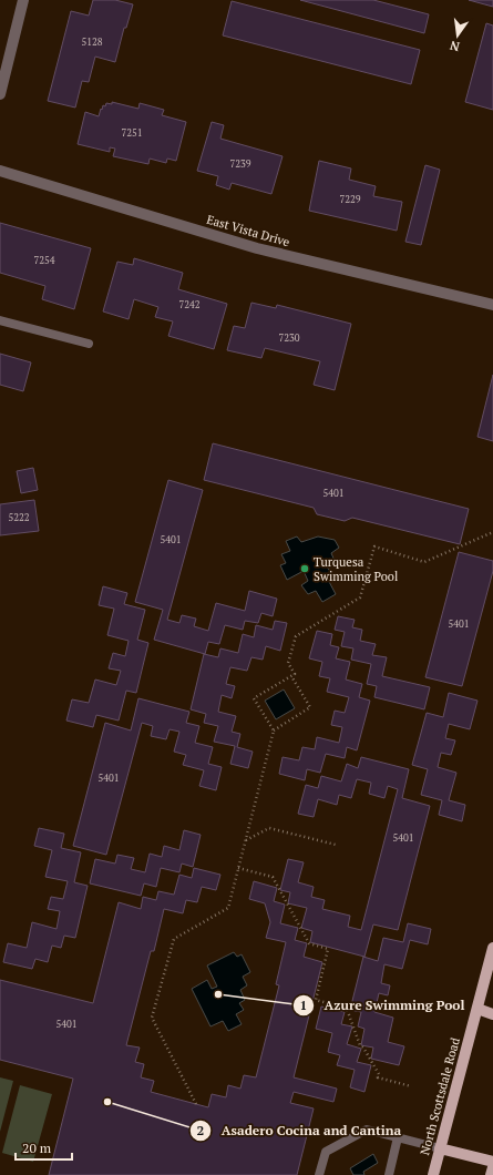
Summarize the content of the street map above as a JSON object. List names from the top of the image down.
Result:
{
  "streets": {
    "main road": ["North Scottsdale Road"],
    "street": ["East Vista Drive"]
  },
  "places": ["Turquesa Swimming Pool", "Azure Swimming Pool", "Asadero Cocina and Cantina"],
  "house_numbers": [
    "5128",
    "7251",
    "7239",
    "7229",
    "7254",
    "7242",
    "7230",
    "5401",
    "5222",
    "5401",
    "5401",
    "5401",
    "5401",
    "5401"
  ],
  "scale_bar": "20 m",
  "north": "bottom"
}
